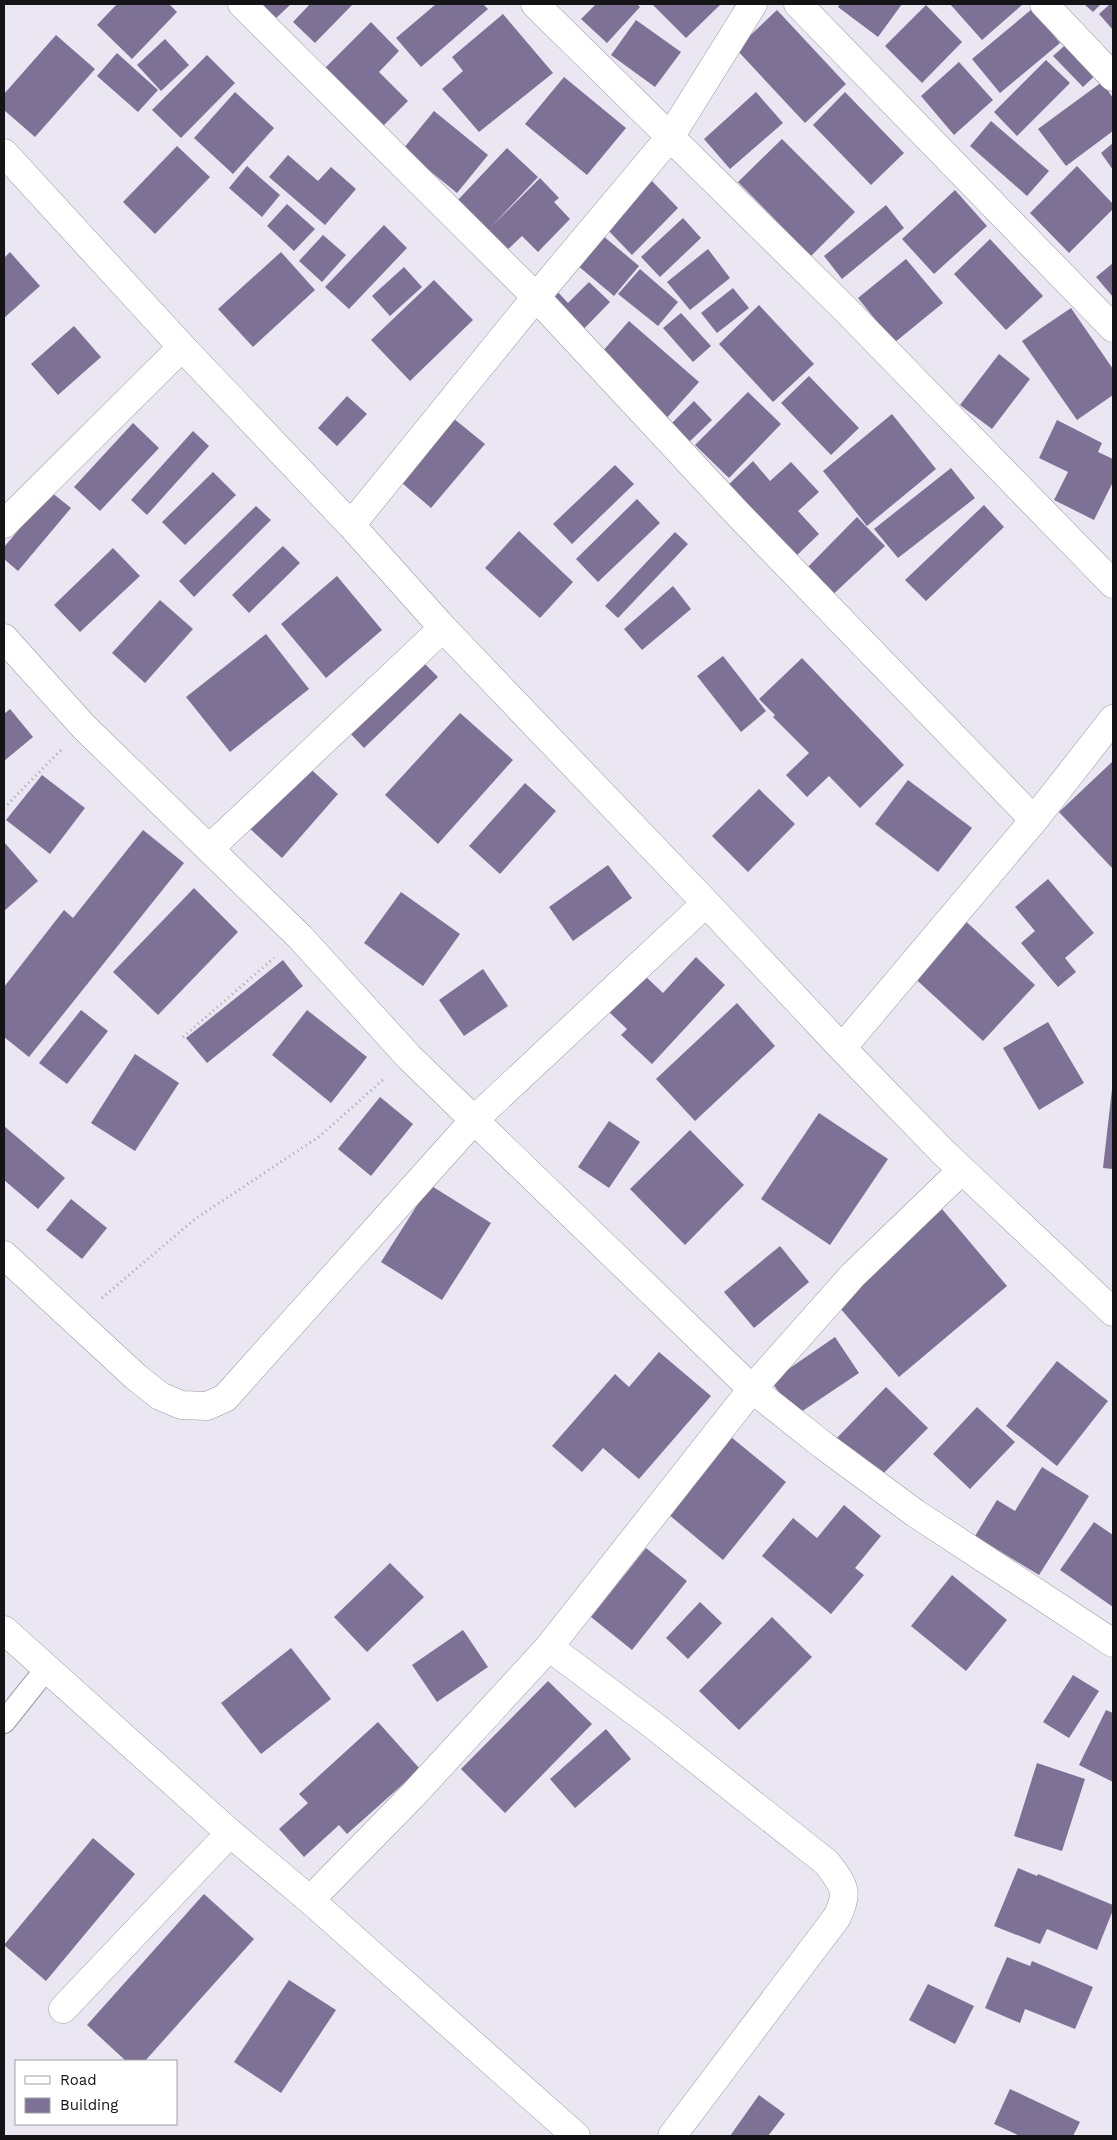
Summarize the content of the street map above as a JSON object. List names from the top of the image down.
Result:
{
  "legend": ["Road", "Building"]
}
